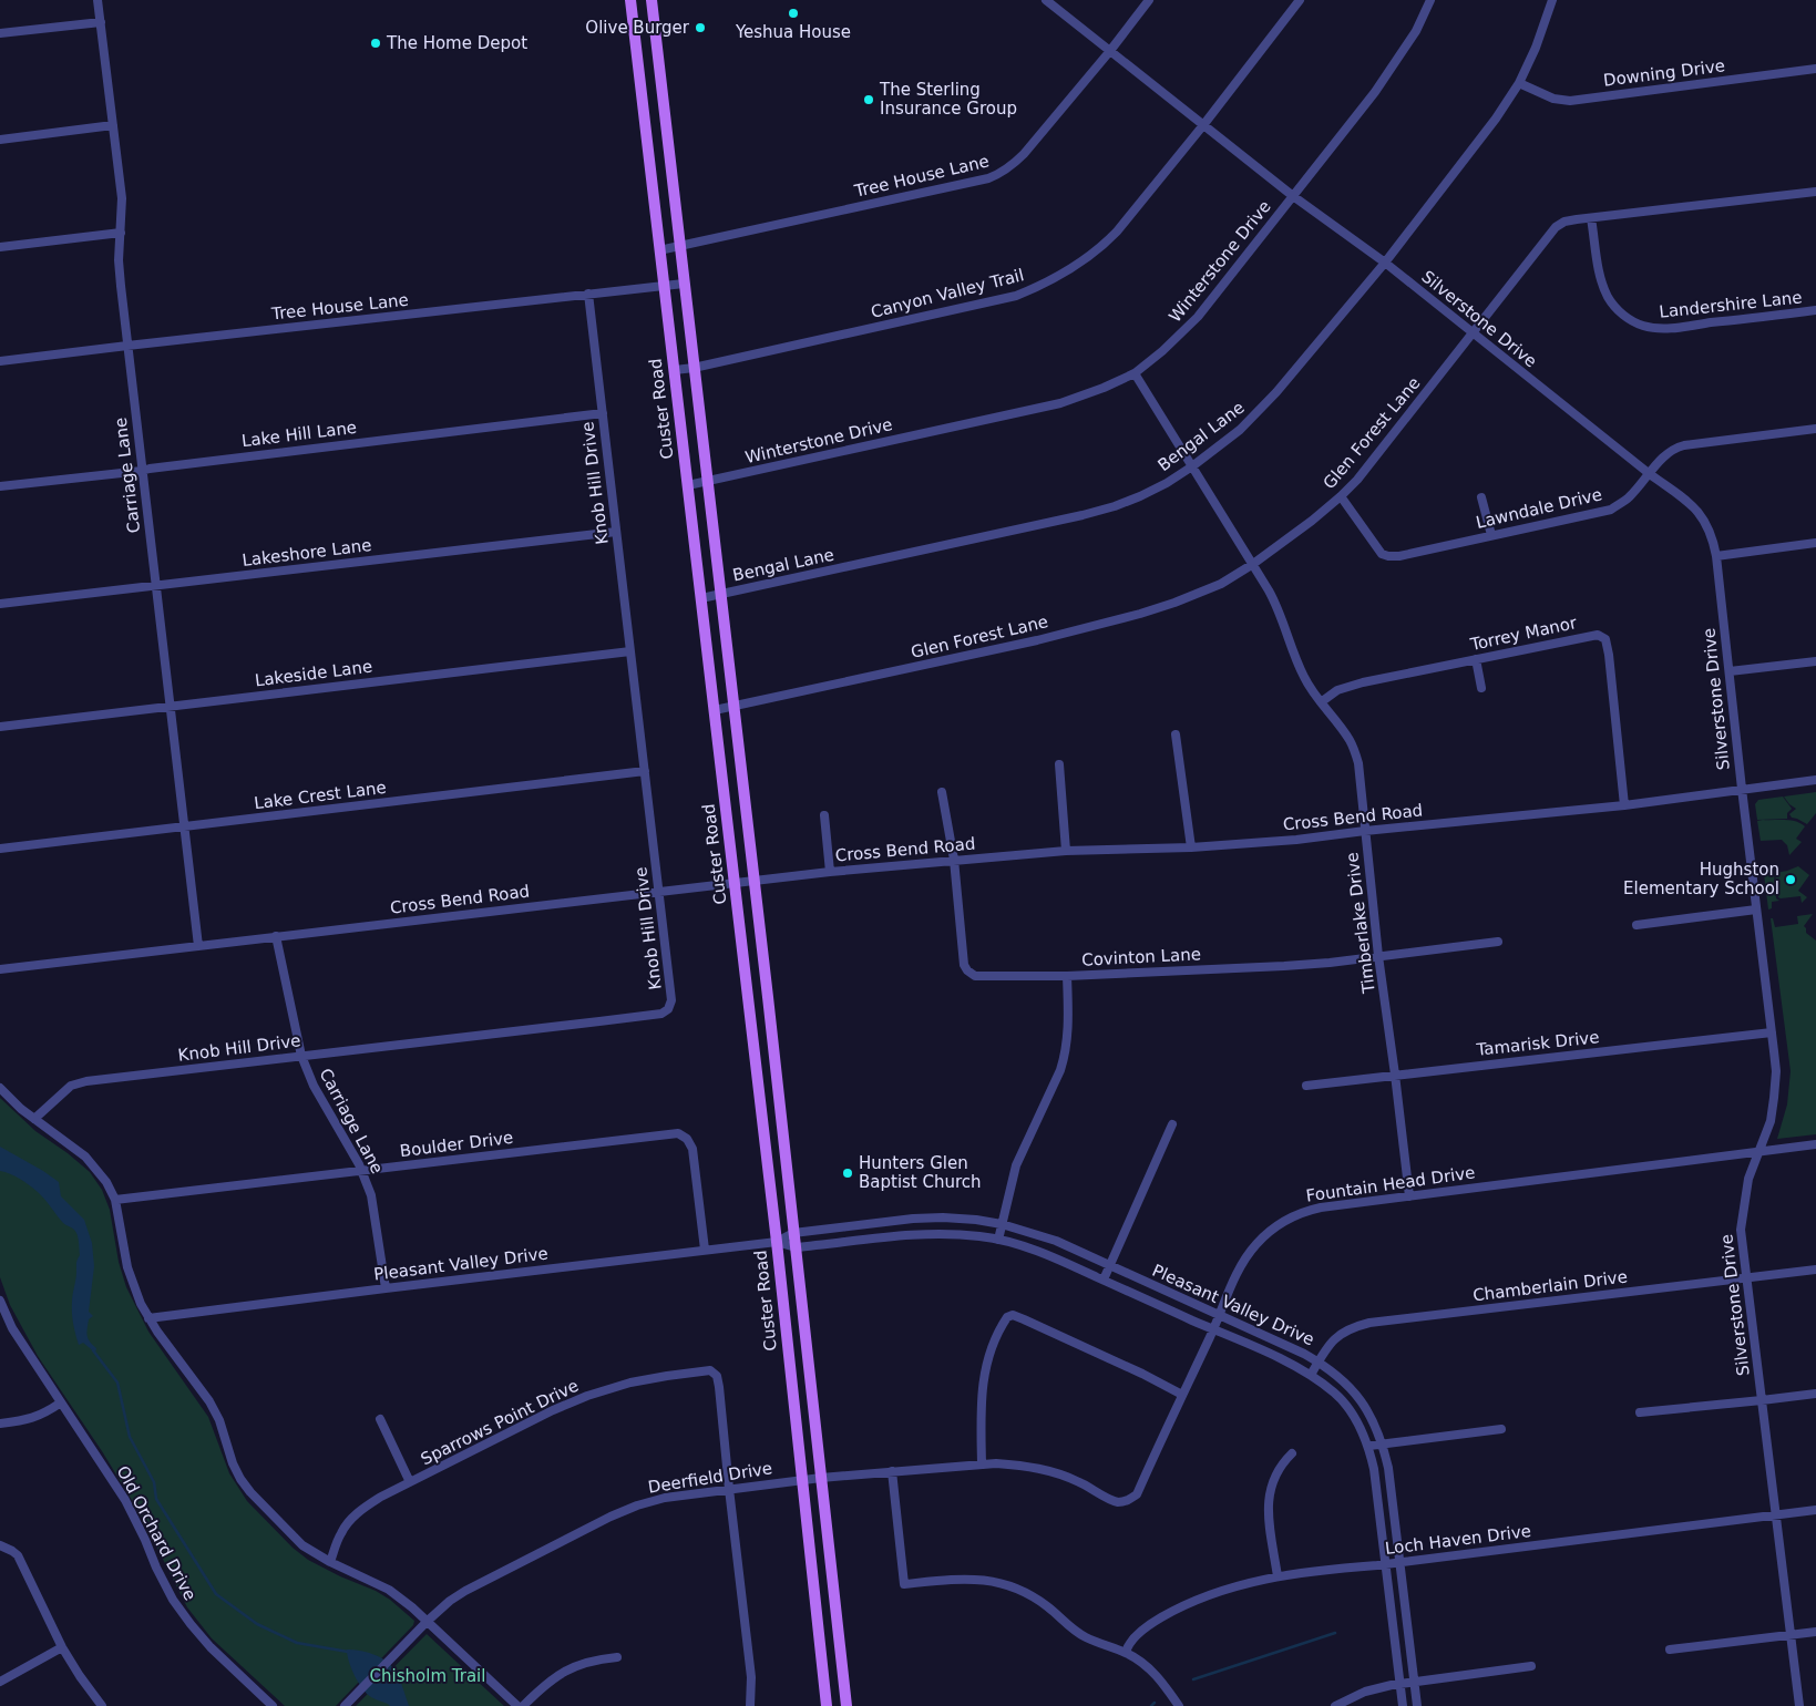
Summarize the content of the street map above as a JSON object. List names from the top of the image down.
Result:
{
  "streets": {
    "main road": ["Custer Road"],
    "street": [
      "Downing Drive",
      "Tree House Lane",
      "Winterstone Drive",
      "Canyon Valley Trail",
      "Landershire Lane",
      "Silverstone Drive",
      "Glen Forest Lane",
      "Lake Hill Lane",
      "Bengal Lane",
      "Carriage Lane",
      "Knob Hill Drive",
      "Lawndale Drive",
      "Lakeshore Lane",
      "Torrey Manor",
      "Lakeside Lane",
      "Lake Crest Lane",
      "Cross Bend Road",
      "Timberlake Drive",
      "Covinton Lane",
      "Tamarisk Drive",
      "Boulder Drive",
      "Fountain Head Drive",
      "Pleasant Valley Drive",
      "Chamberlain Drive",
      "Sparrows Point Drive",
      "Deerfield Drive",
      "Old Orchard Drive",
      "Loch Haven Drive"
    ]
  },
  "crossings": [
    ["Downing Drive", "Bengal Lane"],
    ["Tree House Lane", "Silverstone Drive"],
    ["Tree House Lane", "Custer Road"],
    ["Tree House Lane", "Carriage Lane"],
    ["Tree House Lane", "Knob Hill Drive"],
    ["Winterstone Drive", "Silverstone Drive"],
    ["Winterstone Drive", "Custer Road"],
    ["Winterstone Drive", "Timberlake Drive"],
    ["Canyon Valley Trail", "Silverstone Drive"],
    ["Canyon Valley Trail", "Custer Road"],
    ["Landershire Lane", "Glen Forest Lane"],
    ["Silverstone Drive", "Glen Forest Lane"],
    ["Silverstone Drive", "Bengal Lane"],
    ["Silverstone Drive", "Lawndale Drive"],
    ["Silverstone Drive", "Cross Bend Road"],
    ["Silverstone Drive", "Tamarisk Drive"],
    ["Silverstone Drive", "Fountain Head Drive"],
    ["Silverstone Drive", "Chamberlain Drive"],
    ["Silverstone Drive", "Loch Haven Drive"],
    ["Custer Road", "Glen Forest Lane"],
    ["Custer Road", "Bengal Lane"],
    ["Custer Road", "Cross Bend Road"],
    ["Custer Road", "Pleasant Valley Drive"],
    ["Custer Road", "Deerfield Drive"],
    ["Glen Forest Lane", "Lawndale Drive"],
    ["Glen Forest Lane", "Timberlake Drive"],
    ["Lake Hill Lane", "Carriage Lane"],
    ["Lake Hill Lane", "Knob Hill Drive"],
    ["Bengal Lane", "Timberlake Drive"],
    ["Carriage Lane", "Knob Hill Drive"],
    ["Carriage Lane", "Lakeshore Lane"],
    ["Carriage Lane", "Lakeside Lane"],
    ["Carriage Lane", "Lake Crest Lane"],
    ["Carriage Lane", "Cross Bend Road"],
    ["Carriage Lane", "Boulder Drive"],
    ["Carriage Lane", "Pleasant Valley Drive"],
    ["Knob Hill Drive", "Lakeshore Lane"],
    ["Knob Hill Drive", "Lakeside Lane"],
    ["Knob Hill Drive", "Lake Crest Lane"],
    ["Knob Hill Drive", "Cross Bend Road"],
    ["Torrey Manor", "Cross Bend Road"],
    ["Torrey Manor", "Timberlake Drive"],
    ["Cross Bend Road", "Timberlake Drive"],
    ["Cross Bend Road", "Covinton Lane"],
    ["Timberlake Drive", "Covinton Lane"],
    ["Timberlake Drive", "Tamarisk Drive"],
    ["Timberlake Drive", "Fountain Head Drive"],
    ["Boulder Drive", "Pleasant Valley Drive"],
    ["Fountain Head Drive", "Pleasant Valley Drive"],
    ["Fountain Head Drive", "Deerfield Drive"],
    ["Pleasant Valley Drive", "Chamberlain Drive"],
    ["Pleasant Valley Drive", "Loch Haven Drive"],
    ["Sparrows Point Drive", "Deerfield Drive"]
  ],
  "parks": ["Chisholm Trail"],
  "places": [
    "Yeshua House",
    "Olive Burger",
    "The Home Depot",
    "The Sterling Insurance Group",
    "Hughston Elementary School",
    "Hunters Glen Baptist Church"
  ]
}
